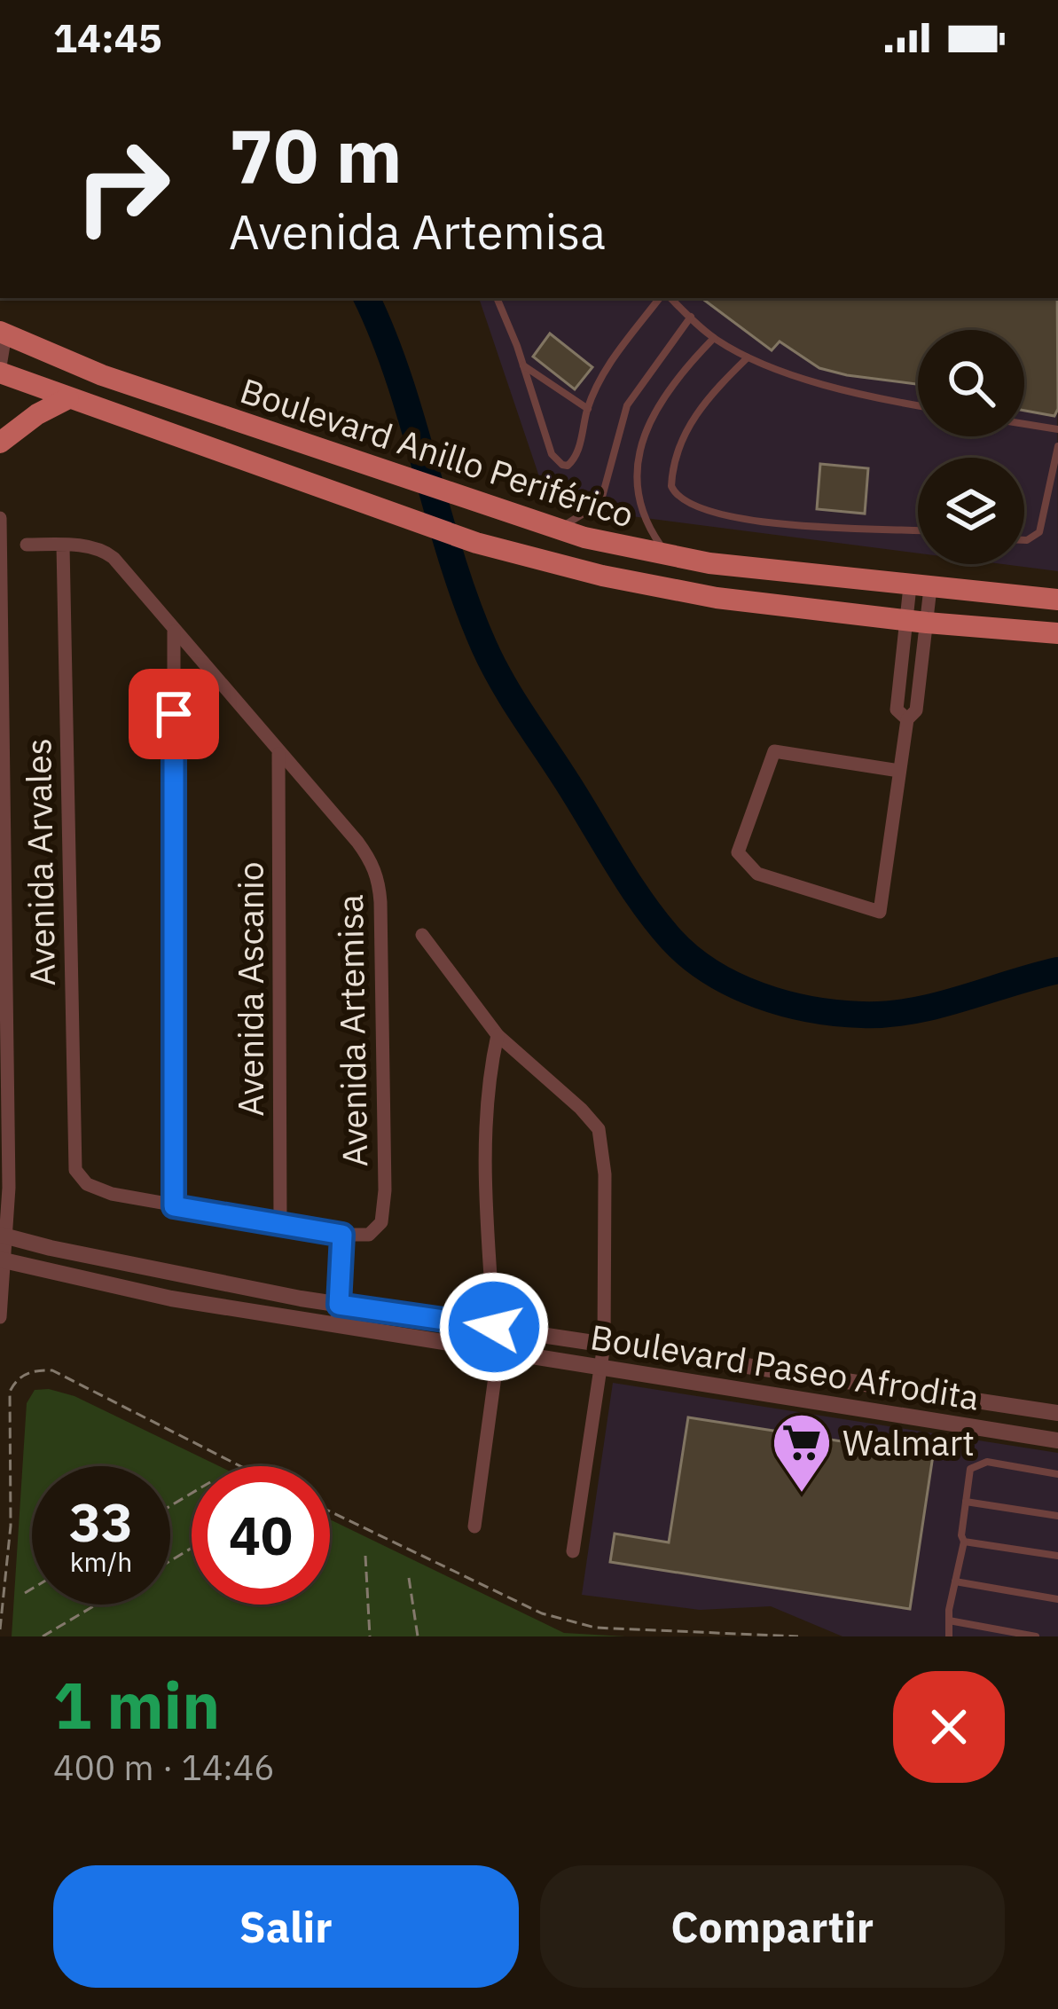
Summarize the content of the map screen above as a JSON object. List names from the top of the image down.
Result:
{
  "streets": {
    "main road": ["Boulevard Anillo Periférico"],
    "street": [
      "Avenida Arvales",
      "Avenida Ascanio",
      "Avenida Artemisa",
      "Boulevard Paseo Afrodita"
    ]
  },
  "crossings": [
    ["Avenida Arvales", "Avenida Artemisa"],
    ["Avenida Ascanio", "Avenida Artemisa"]
  ],
  "places": {
    "supermarket": ["Walmart"]
  },
  "page": {
    "status": "14:45",
    "turn": ["70 m", "Avenida Artemisa"],
    "speed": "33 km/h",
    "limit": "40",
    "heading": ["1 min", "400 m · 14:46"],
    "buttons": ["Salir", "Compartir"]
  }
}
